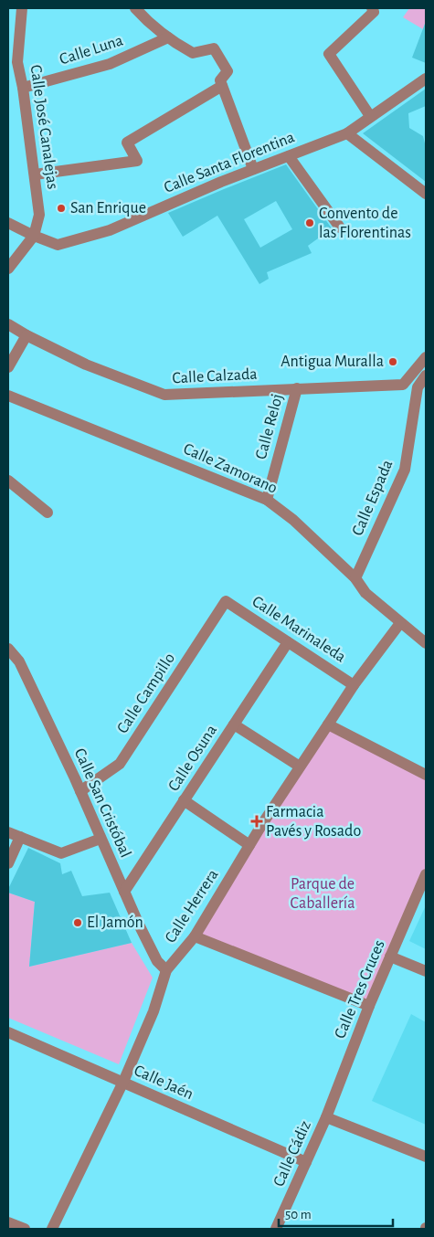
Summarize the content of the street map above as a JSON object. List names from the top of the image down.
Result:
{
  "streets": {
    "street": [
      "Calle Luna",
      "Calle José Canalejas",
      "Calle Santa Florentina",
      "Calle Calzada",
      "Calle Reloj",
      "Calle Zamorano",
      "Calle Espada",
      "Calle Marinaleda",
      "Calle Campillo",
      "Calle Osuna",
      "Calle San Cristóbal",
      "Calle Herrera",
      "Calle Tres Cruces",
      "Calle Jaén",
      "Calle Cádiz"
    ]
  },
  "crossings": [
    ["Calle Luna", "Calle José Canalejas"],
    ["Calle José Canalejas", "Calle Santa Florentina"],
    ["Calle Calzada", "Calle Reloj"],
    ["Calle Reloj", "Calle Zamorano"],
    ["Calle Zamorano", "Calle Espada"],
    ["Calle Zamorano", "Calle Herrera"],
    ["Calle Marinaleda", "Calle Campillo"],
    ["Calle Marinaleda", "Calle Osuna"],
    ["Calle Marinaleda", "Calle Herrera"],
    ["Calle Campillo", "Calle San Cristóbal"],
    ["Calle Osuna", "Calle San Cristóbal"],
    ["Calle San Cristóbal", "Calle Herrera"],
    ["Calle Herrera", "Calle Jaén"],
    ["Calle Tres Cruces", "Calle Cádiz"],
    ["Calle Jaén", "Calle Cádiz"]
  ],
  "parks": ["Parque de Caballería"],
  "places": {
    "other": [
      "San Enrique",
      "Convento de las Florentinas",
      "Antigua Muralla",
      "El Jamón"
    ],
    "health": ["Farmacia Pavés y Rosado"]
  },
  "scale_bar": "50 m"
}
